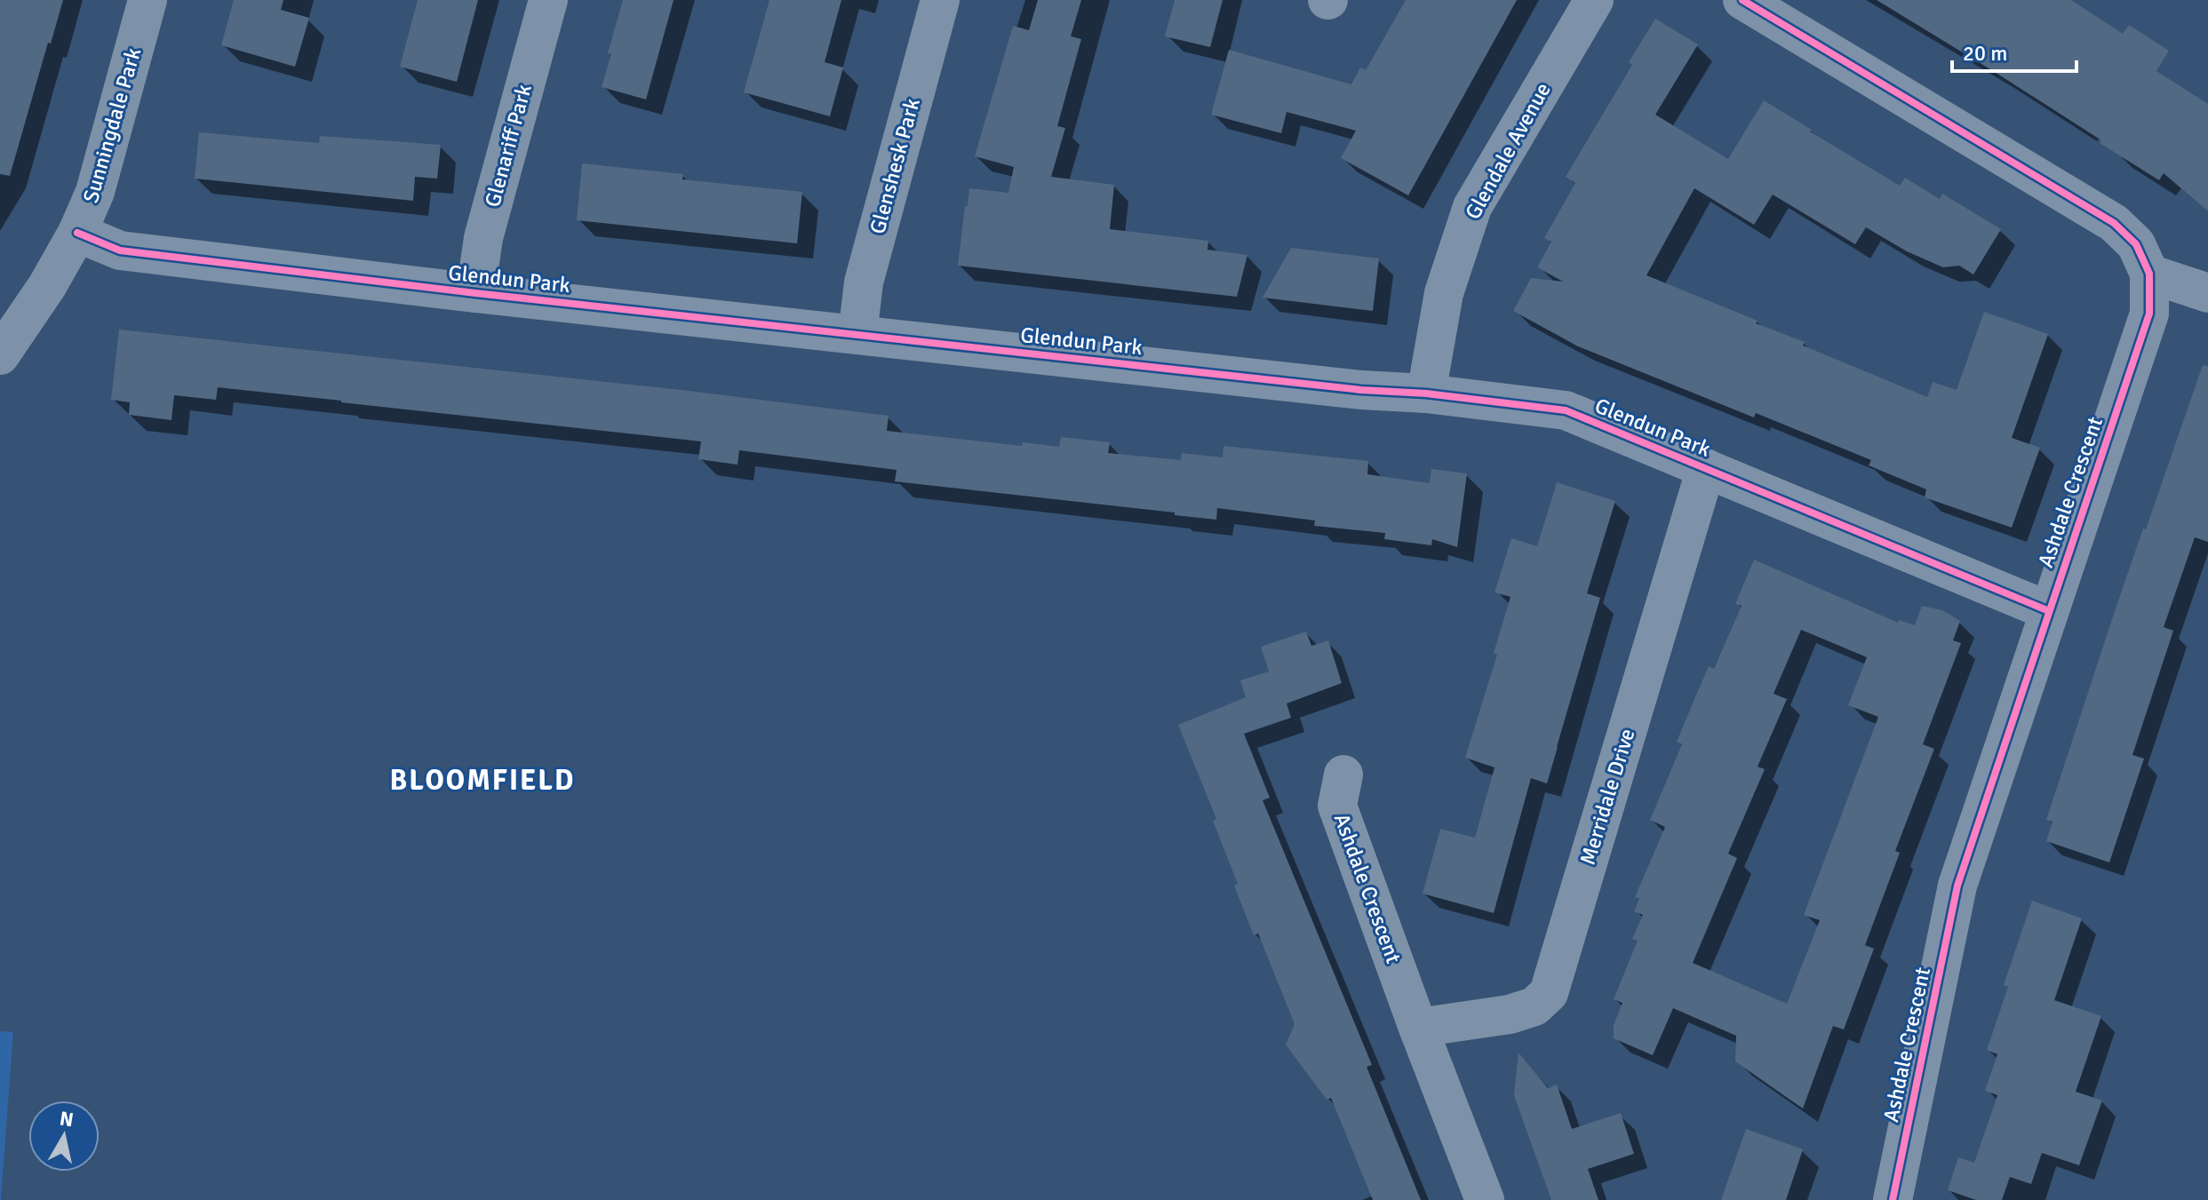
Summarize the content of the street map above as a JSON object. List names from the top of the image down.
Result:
{
  "streets": {
    "street": [
      "Sunningdale Park",
      "Glenariff Park",
      "Glendale Avenue",
      "Glenshesk Park",
      "Glendun Park",
      "Ashdale Crescent",
      "Merridale Drive"
    ]
  },
  "crossings": [
    ["Sunningdale Park", "Glendun Park"],
    ["Glenariff Park", "Glendun Park"],
    ["Glendale Avenue", "Glendun Park"],
    ["Glenshesk Park", "Glendun Park"],
    ["Glendun Park", "Ashdale Crescent"],
    ["Glendun Park", "Merridale Drive"],
    ["Ashdale Crescent", "Merridale Drive"]
  ],
  "districts": ["BLOOMFIELD"],
  "scale_bar": "20 m",
  "north": "top"
}
